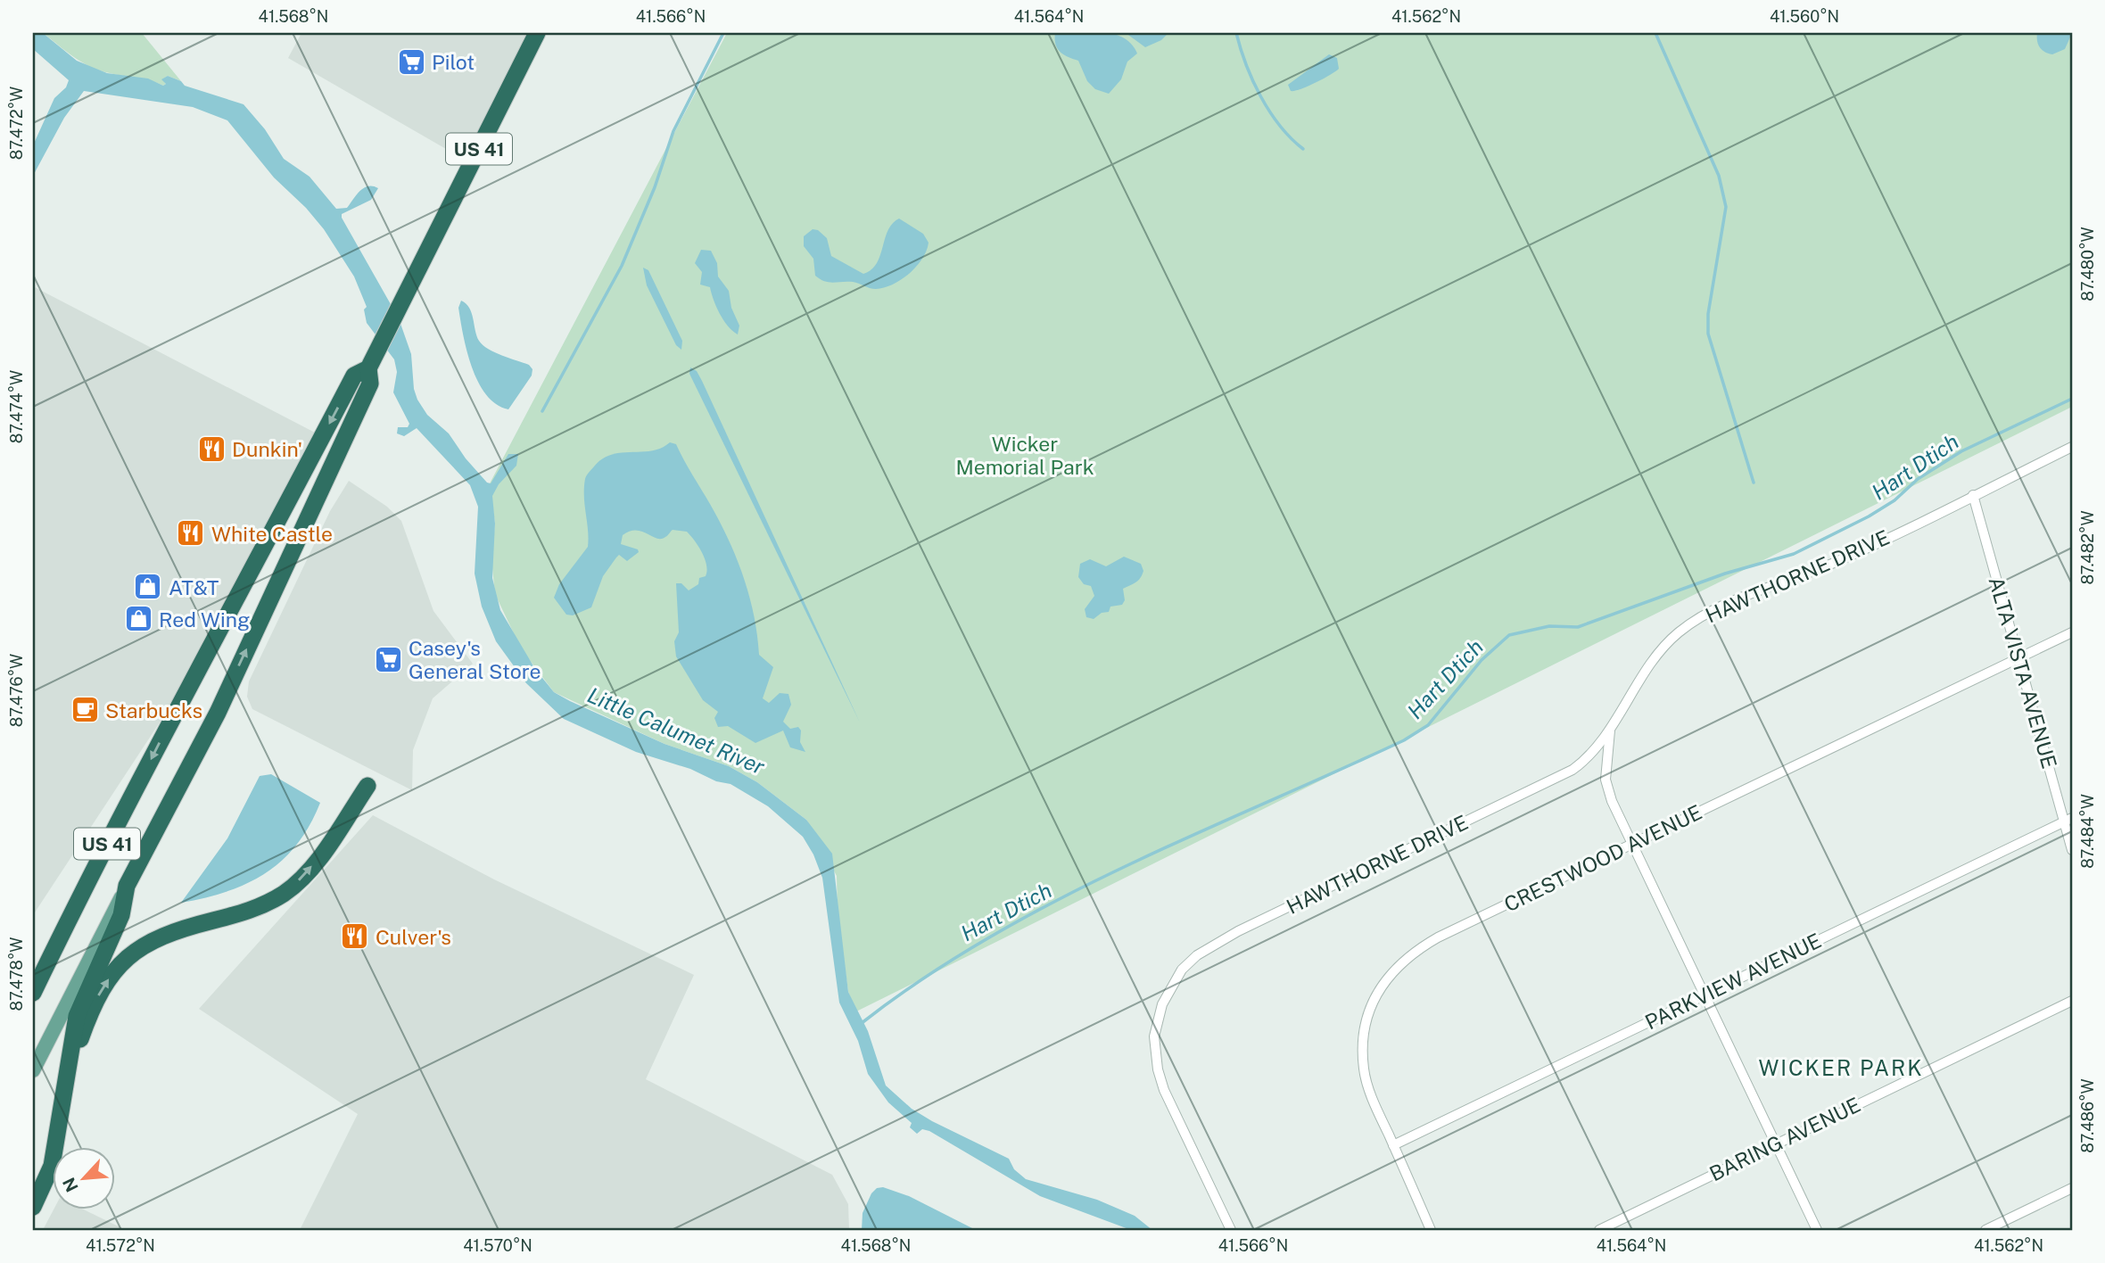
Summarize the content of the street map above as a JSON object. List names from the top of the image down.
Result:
{
  "streets": {
    "highway": ["US 41"],
    "street": [
      "HAWTHORNE DRIVE",
      "ALTA VISTA AVENUE",
      "CRESTWOOD AVENUE",
      "PARKVIEW AVENUE",
      "BARING AVENUE"
    ]
  },
  "crossings": [
    ["HAWTHORNE DRIVE", "ALTA VISTA AVENUE"],
    ["ALTA VISTA AVENUE", "CRESTWOOD AVENUE"],
    ["ALTA VISTA AVENUE", "PARKVIEW AVENUE"],
    ["CRESTWOOD AVENUE", "PARKVIEW AVENUE"]
  ],
  "districts": ["WICKER PARK"],
  "water": ["Hart Dtich", "Little Calumet River"],
  "parks": ["Wicker Memorial Park"],
  "places": {
    "supermarket": ["Pilot", "Casey's General Store"],
    "restaurant": ["Dunkin'", "White Castle", "Culver's"],
    "shop": ["AT&T", "Red Wing"],
    "cafe": ["Starbucks"]
  },
  "north": "bottom left",
  "coordinates": [
    "41.568°N",
    "41.566°N",
    "41.564°N",
    "41.562°N",
    "41.560°N",
    "87.472°W",
    "87.480°W",
    "87.474°W",
    "87.482°W",
    "87.476°W",
    "87.484°W",
    "87.478°W",
    "87.486°W",
    "41.572°N",
    "41.570°N"
  ]
}
